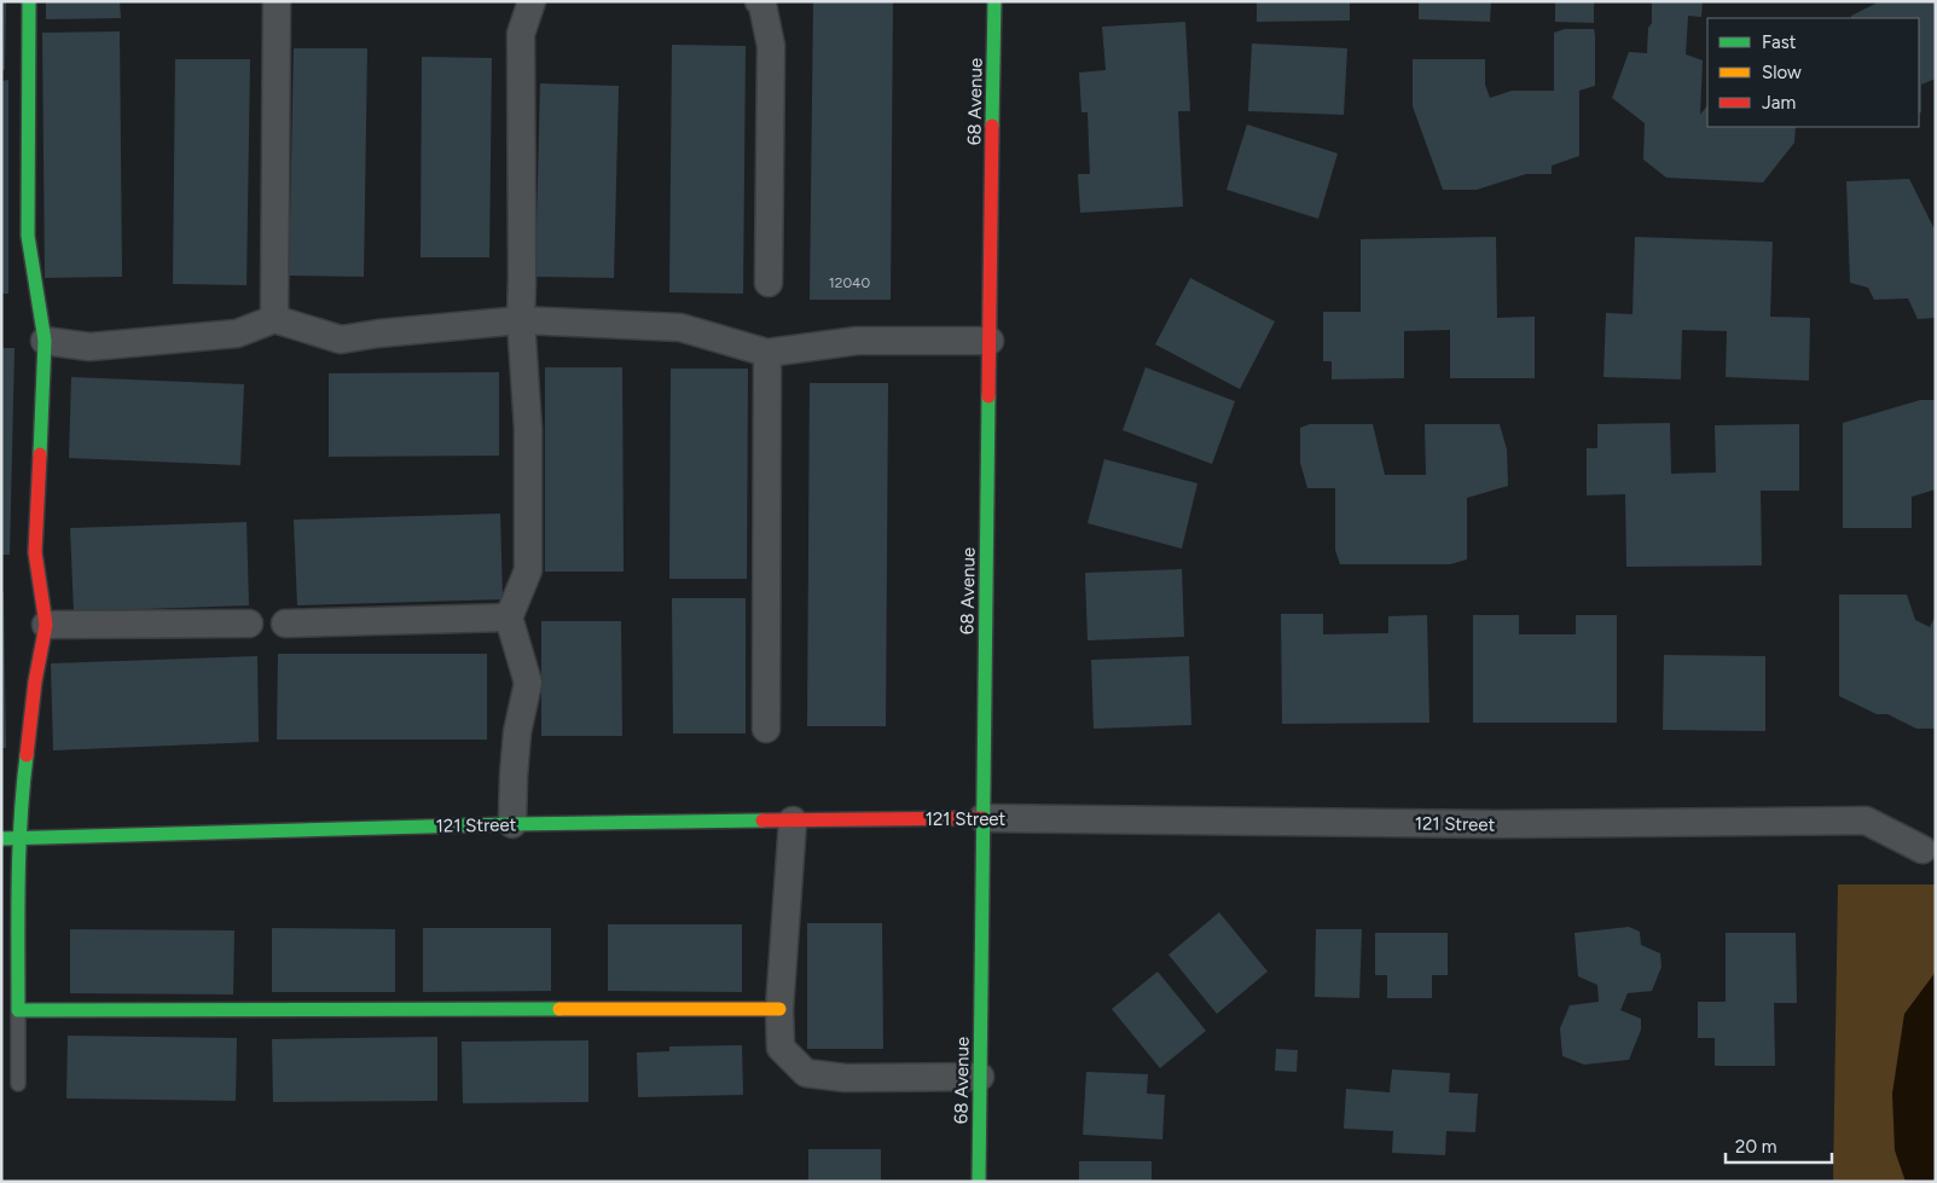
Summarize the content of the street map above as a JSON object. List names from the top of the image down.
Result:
{
  "streets": {
    "street": ["68 Avenue", "121 Street"]
  },
  "crossings": [
    ["68 Avenue", "121 Street"]
  ],
  "house_numbers": ["12040"],
  "legend": ["Fast", "Slow", "Jam"],
  "scale_bar": "20 m"
}
